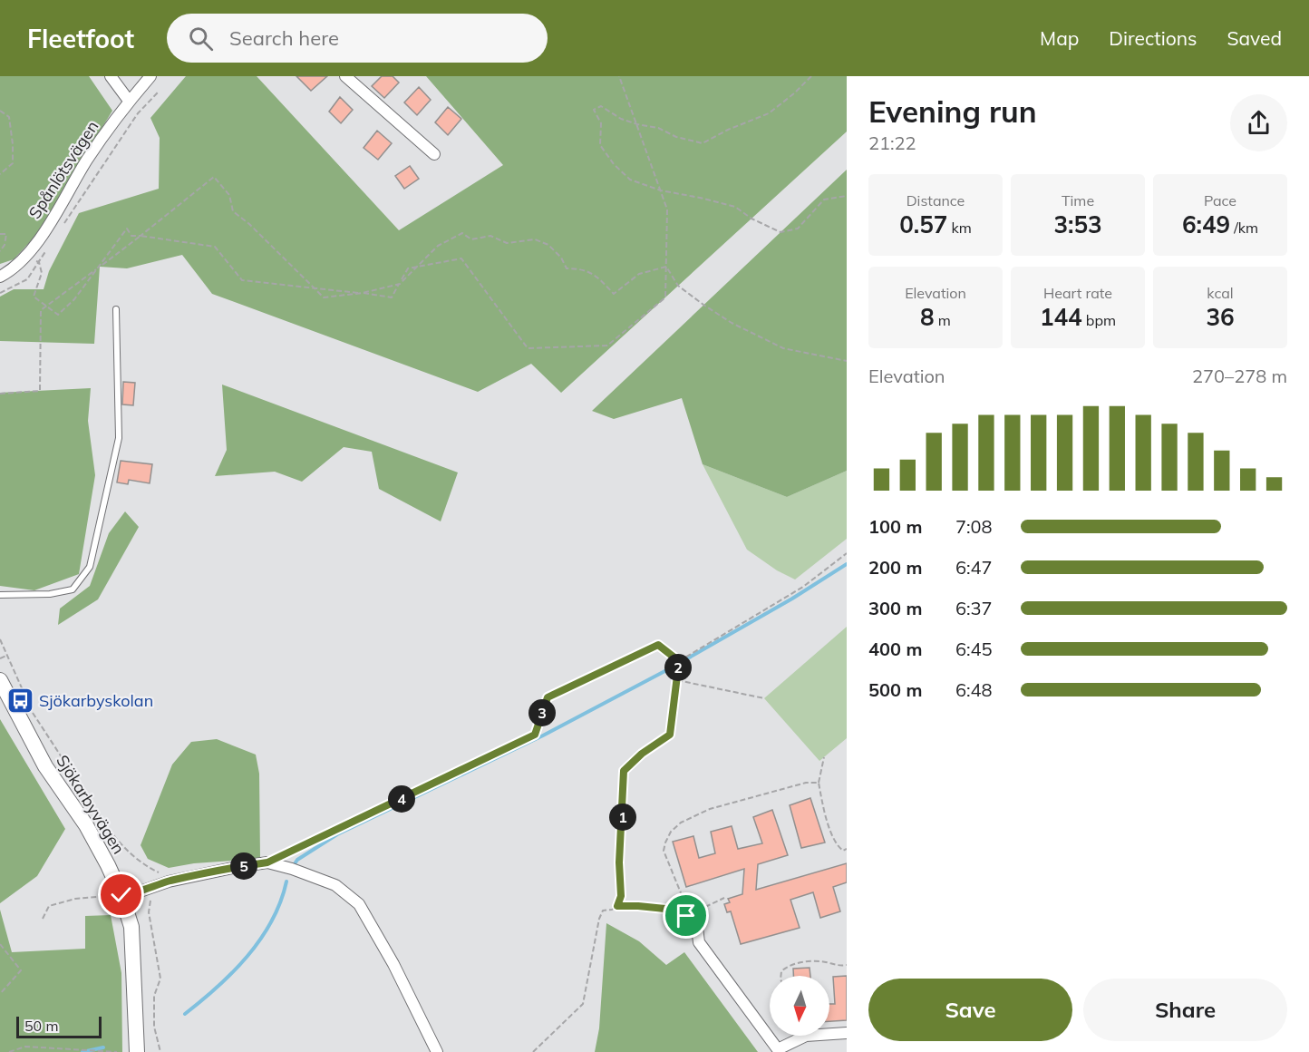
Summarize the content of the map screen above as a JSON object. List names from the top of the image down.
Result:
{
  "streets": {
    "street": ["Spånlötsvägen", "Sjökarbyvägen"]
  },
  "places": {
    "bus stop": ["Sjökarbyskolan"]
  },
  "scale_bar": "50 m",
  "north": "bottom",
  "page": {
    "header": "Fleetfoot",
    "search": "Search here",
    "nav": ["Map", "Directions", "Saved"],
    "heading": ["Evening run", "21:22"],
    "stats": [
      ["Distance", "0.57 km"],
      ["Time", "3:53"],
      ["Pace", "6:49 /km"],
      ["Elevation", "8 m"],
      ["Heart rate", "144 bpm"],
      ["kcal", "36"]
    ],
    "chart": ["Elevation", "270–278 m"],
    "list": [
      {
        "name": "100 m",
        "note": "7:08"
      },
      {
        "name": "200 m",
        "note": "6:47"
      },
      {
        "name": "300 m",
        "note": "6:37"
      },
      {
        "name": "400 m",
        "note": "6:45"
      },
      {
        "name": "500 m",
        "note": "6:48"
      }
    ],
    "pins": [
      "2",
      "3",
      "4",
      "1",
      "5"
    ],
    "buttons": ["Save", "Share"],
    "scale": "50 m"
  }
}
